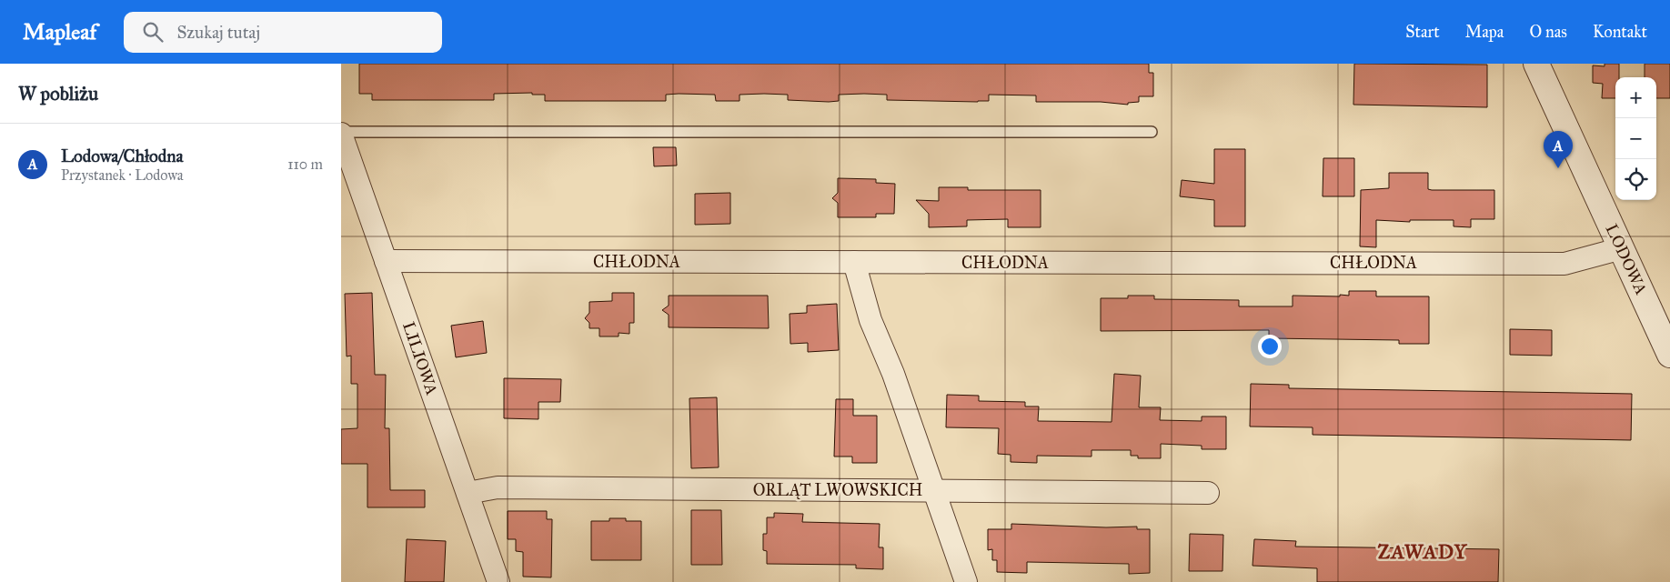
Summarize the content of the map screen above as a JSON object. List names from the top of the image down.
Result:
{
  "streets": {
    "street": [
      "LODOWA",
      "CHŁODNA",
      "LILIOWA",
      "ORLĄT LWOWSKICH"
    ]
  },
  "crossings": [
    ["LODOWA", "CHŁODNA"],
    ["CHŁODNA", "LILIOWA"],
    ["LILIOWA", "ORLĄT LWOWSKICH"]
  ],
  "districts": ["ZAWADY"],
  "page": {
    "header": "Mapleaf",
    "search": "Szukaj tutaj",
    "nav": [
      "Start",
      "Mapa",
      "O nas",
      "Kontakt"
    ],
    "heading": "W pobliżu",
    "map_buttons": ["+", "−"],
    "list": [
      {
        "mark": "A",
        "name": "Lodowa/Chłodna",
        "note": "Przystanek · Lodowa",
        "value": "110 m"
      }
    ],
    "pins": "A"
  }
}
